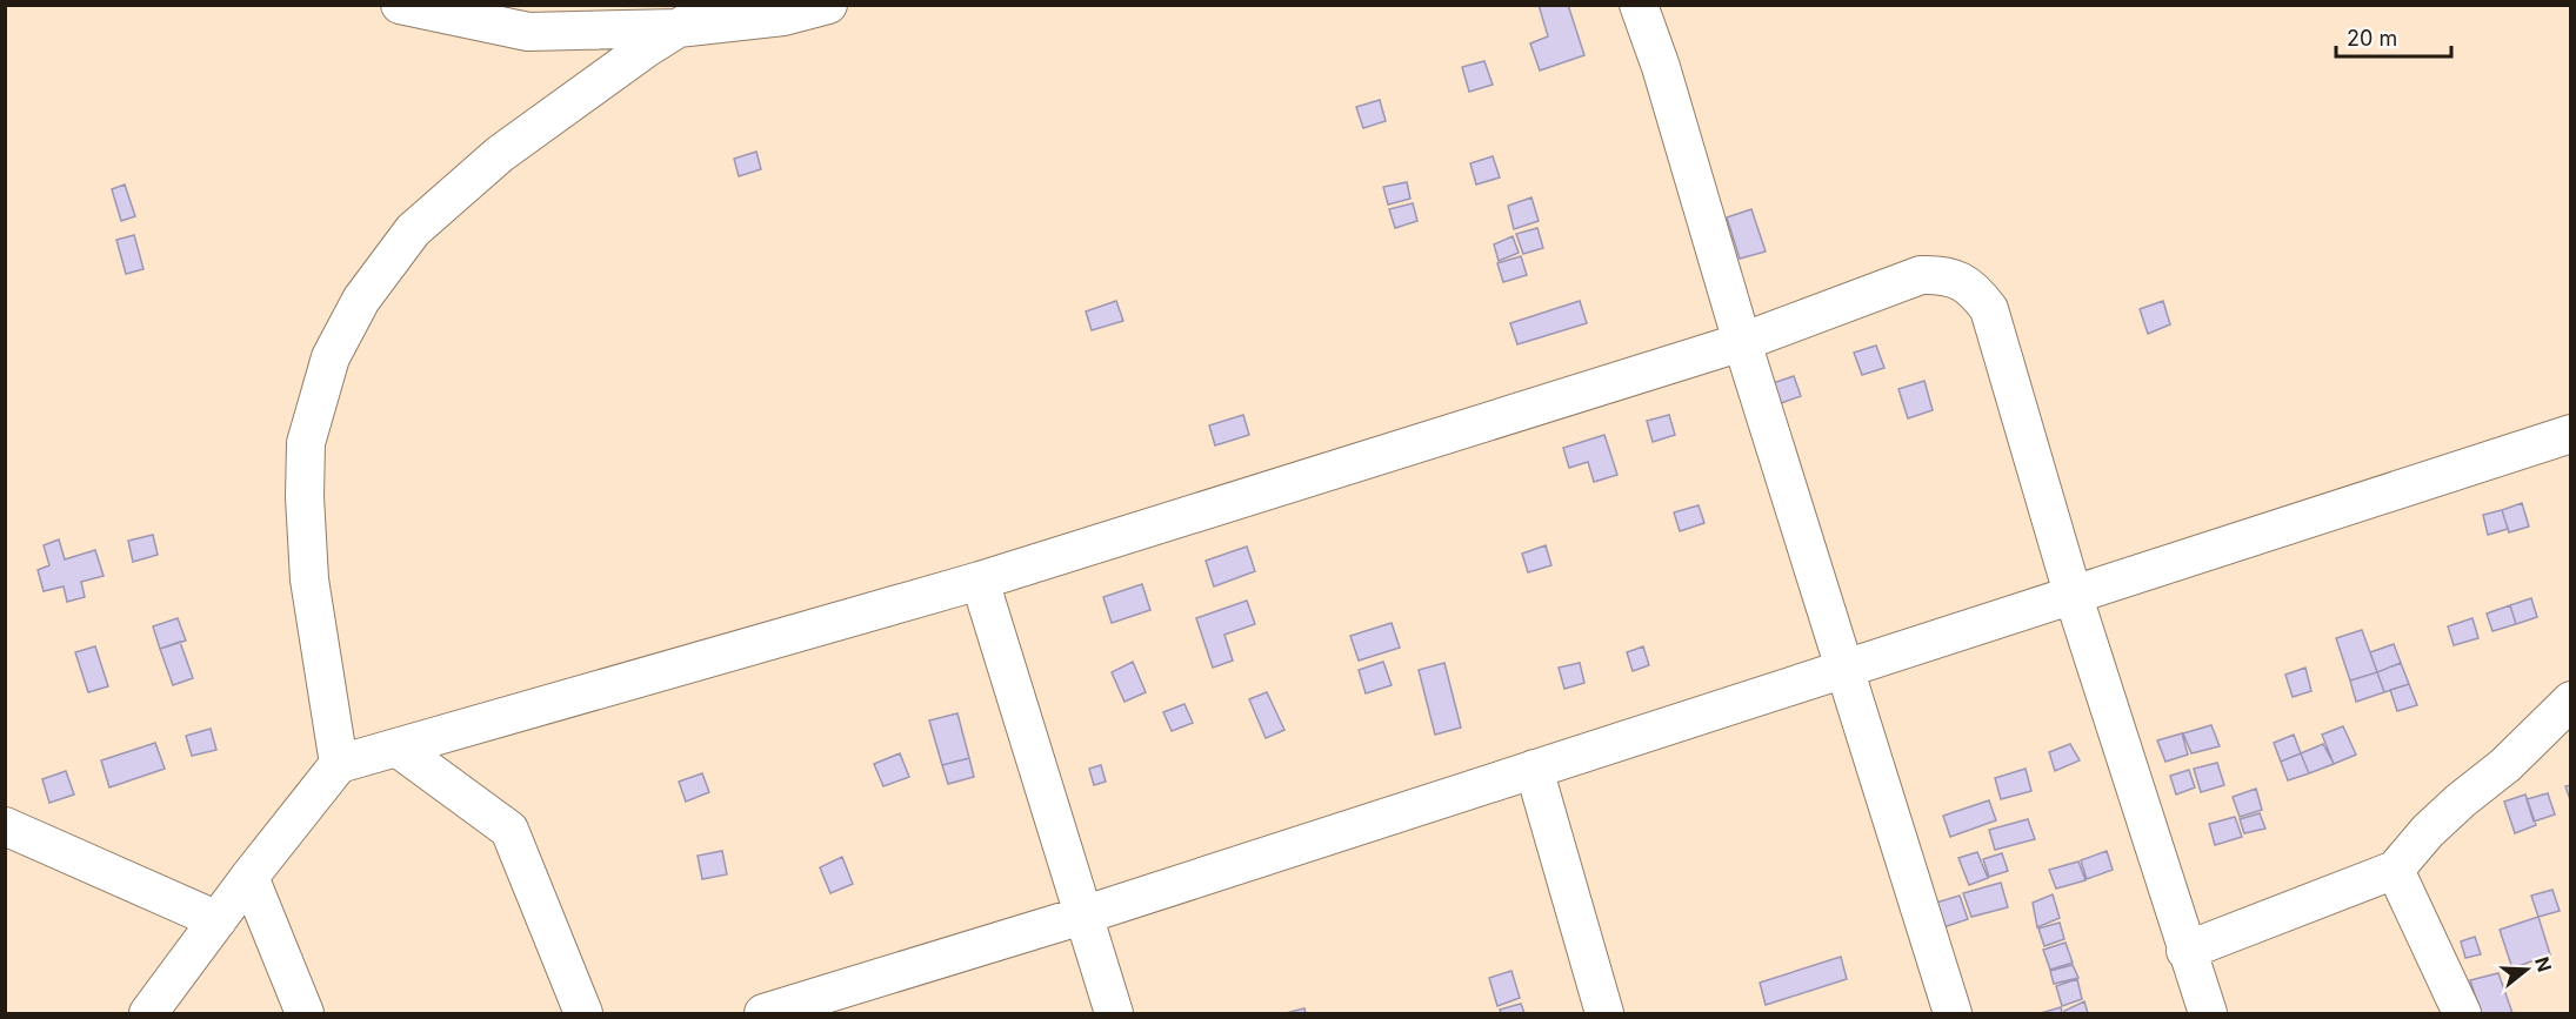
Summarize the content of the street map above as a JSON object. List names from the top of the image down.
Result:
{
  "scale_bar": "20 m",
  "north": "right"
}
